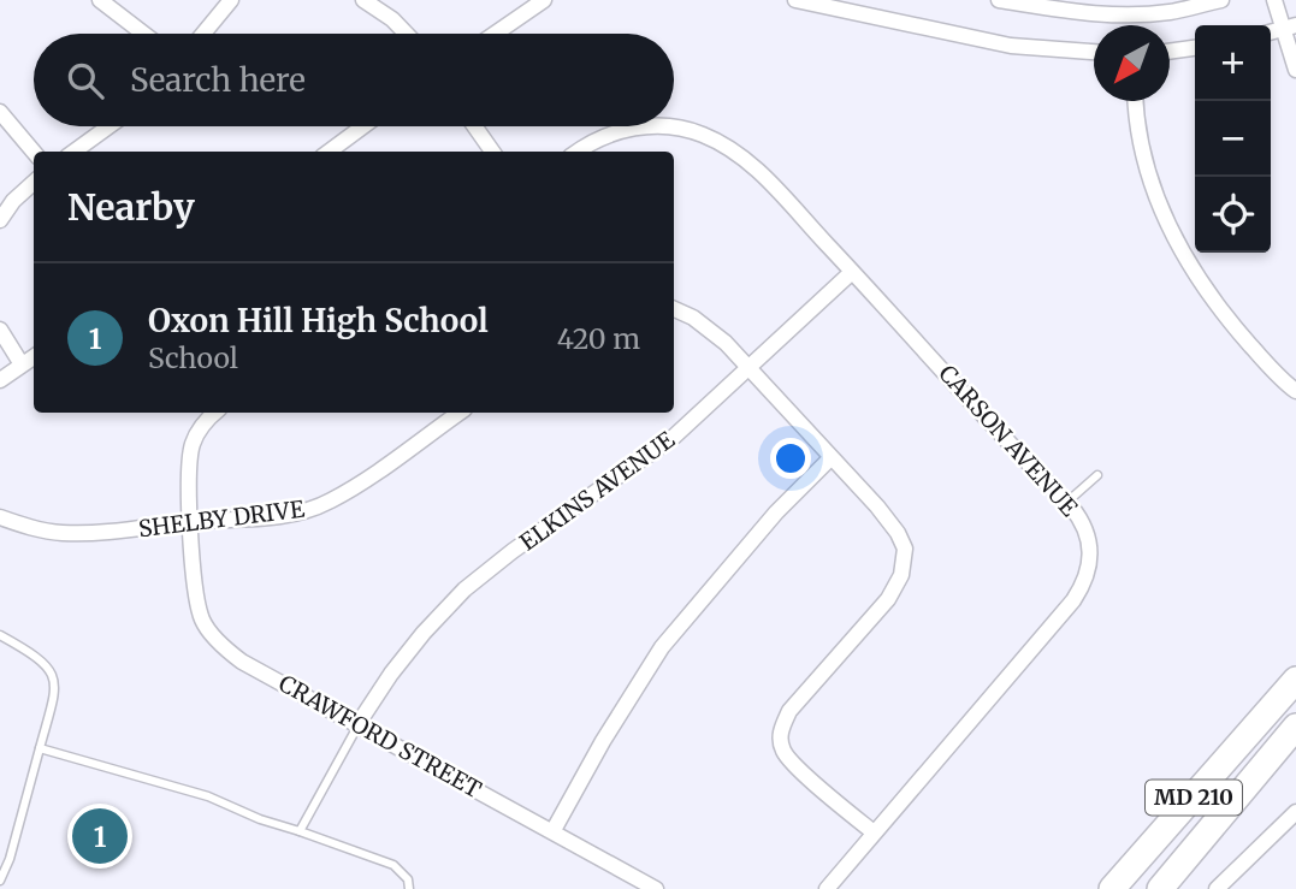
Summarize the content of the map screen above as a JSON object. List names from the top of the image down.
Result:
{
  "streets": {
    "highway": ["MD 210"],
    "street": [
      "CARSON AVENUE",
      "ELKINS AVENUE",
      "SHELBY DRIVE",
      "CRAWFORD STREET"
    ]
  },
  "crossings": [
    ["CARSON AVENUE", "ELKINS AVENUE"],
    ["ELKINS AVENUE", "CRAWFORD STREET"],
    ["SHELBY DRIVE", "CRAWFORD STREET"]
  ],
  "north": "bottom left",
  "page": {
    "map_buttons": ["+", "−"],
    "search": "Search here",
    "heading": "Nearby",
    "list": [
      {
        "mark": "1",
        "name": "Oxon Hill High School",
        "note": "School",
        "value": "420 m"
      }
    ],
    "pins": "1"
  }
}
